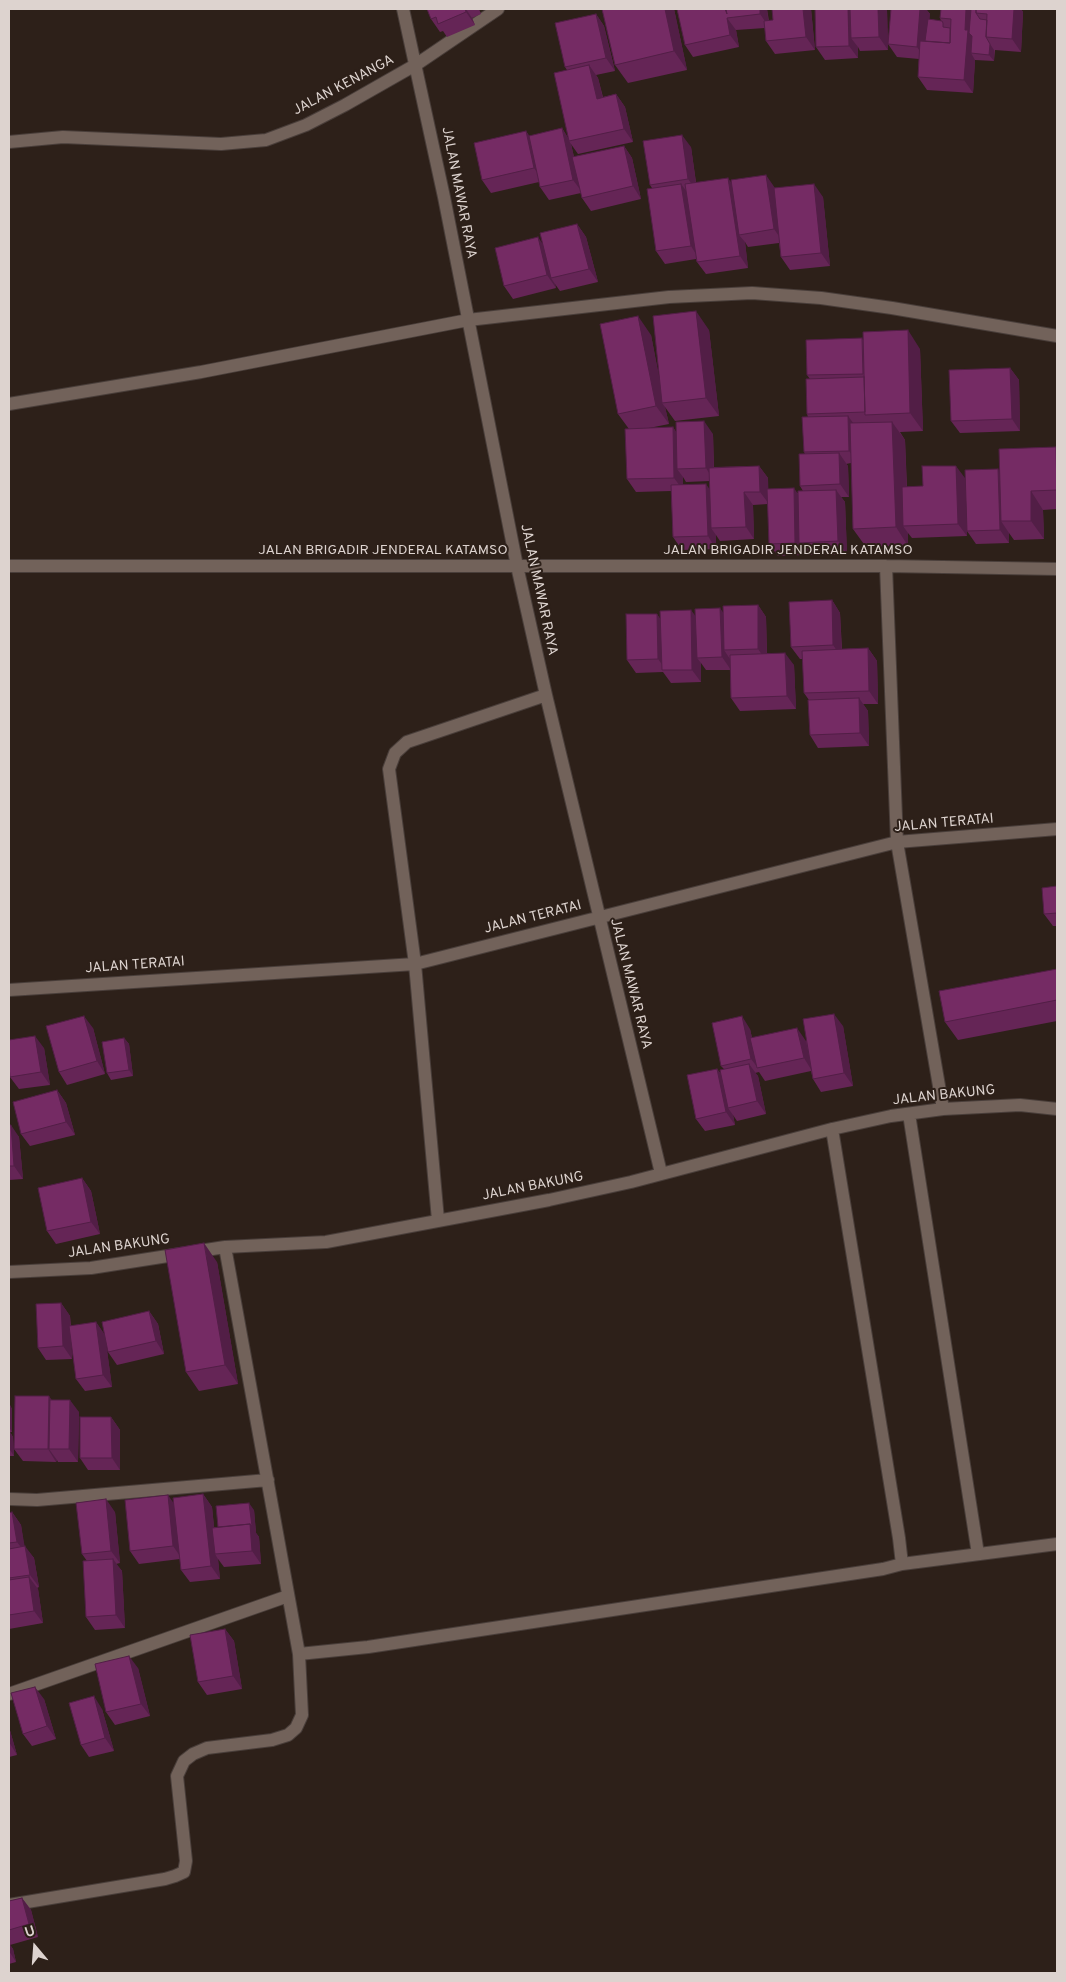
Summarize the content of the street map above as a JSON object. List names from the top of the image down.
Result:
{
  "streets": {
    "street": [
      "JALAN KENANGA",
      "JALAN MAWAR RAYA",
      "JALAN BRIGADIR JENDERAL KATAMSO",
      "JALAN TERATAI",
      "JALAN BAKUNG"
    ]
  },
  "crossings": [
    ["JALAN KENANGA", "JALAN MAWAR RAYA"],
    ["JALAN MAWAR RAYA", "JALAN BRIGADIR JENDERAL KATAMSO"],
    ["JALAN MAWAR RAYA", "JALAN TERATAI"],
    ["JALAN MAWAR RAYA", "JALAN BAKUNG"]
  ],
  "north": "top"
}
